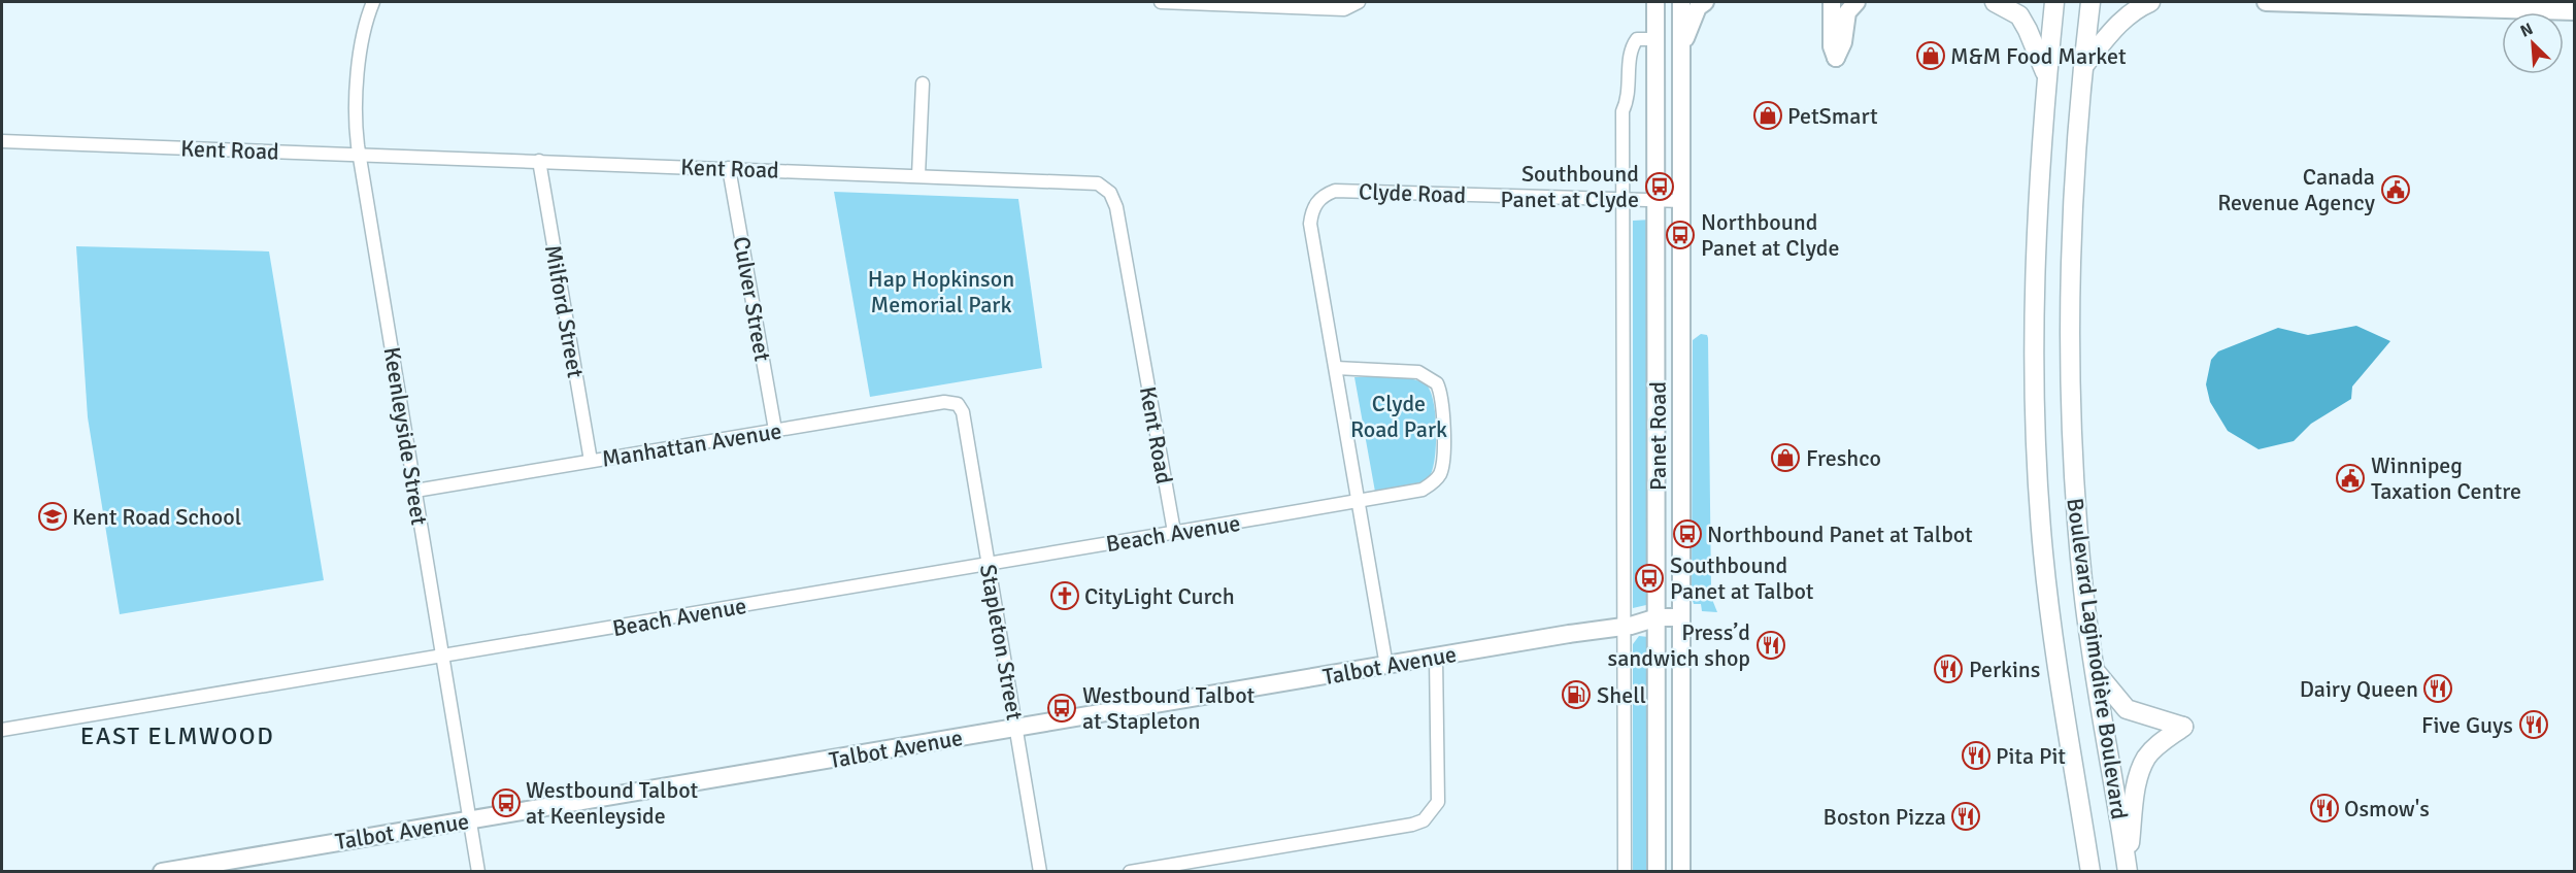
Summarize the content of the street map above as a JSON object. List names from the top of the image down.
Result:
{
  "streets": {
    "main road": ["Boulevard Lagimodière Boulevard"],
    "street": [
      "Kent Road",
      "Clyde Road",
      "Culver Street",
      "Milford Street",
      "Keenleyside Street",
      "Panet Road",
      "Manhattan Avenue",
      "Beach Avenue",
      "Stapleton Street",
      "Talbot Avenue"
    ]
  },
  "crossings": [
    ["Kent Road", "Culver Street"],
    ["Kent Road", "Milford Street"],
    ["Kent Road", "Keenleyside Street"],
    ["Kent Road", "Beach Avenue"],
    ["Clyde Road", "Panet Road"],
    ["Clyde Road", "Beach Avenue"],
    ["Clyde Road", "Talbot Avenue"],
    ["Culver Street", "Manhattan Avenue"],
    ["Milford Street", "Manhattan Avenue"],
    ["Keenleyside Street", "Manhattan Avenue"],
    ["Keenleyside Street", "Beach Avenue"],
    ["Keenleyside Street", "Talbot Avenue"],
    ["Panet Road", "Talbot Avenue"],
    ["Manhattan Avenue", "Stapleton Street"],
    ["Beach Avenue", "Stapleton Street"],
    ["Stapleton Street", "Talbot Avenue"]
  ],
  "districts": ["EAST ELMWOOD"],
  "parks": ["Hap Hopkinson Memorial Park", "Clyde Road Park"],
  "places": {
    "shop": ["M&M Food Market", "PetSmart", "Freshco"],
    "bus stop": [
      "Southbound Panet at Clyde",
      "Northbound Panet at Clyde",
      "Northbound Panet at Talbot",
      "Southbound Panet at Talbot",
      "Westbound Talbot at Stapleton",
      "Westbound Talbot at Keenleyside"
    ],
    "public building": ["Canada Revenue Agency", "Winnipeg Taxation Centre"],
    "school or university": ["Kent Road School"],
    "church": ["CityLight Curch"],
    "restaurant": [
      "Press’d sandwich shop",
      "Perkins",
      "Dairy Queen",
      "Five Guys",
      "Pita Pit",
      "Osmow's",
      "Boston Pizza"
    ],
    "fuel station": ["Shell"]
  },
  "north": "top left"
}
